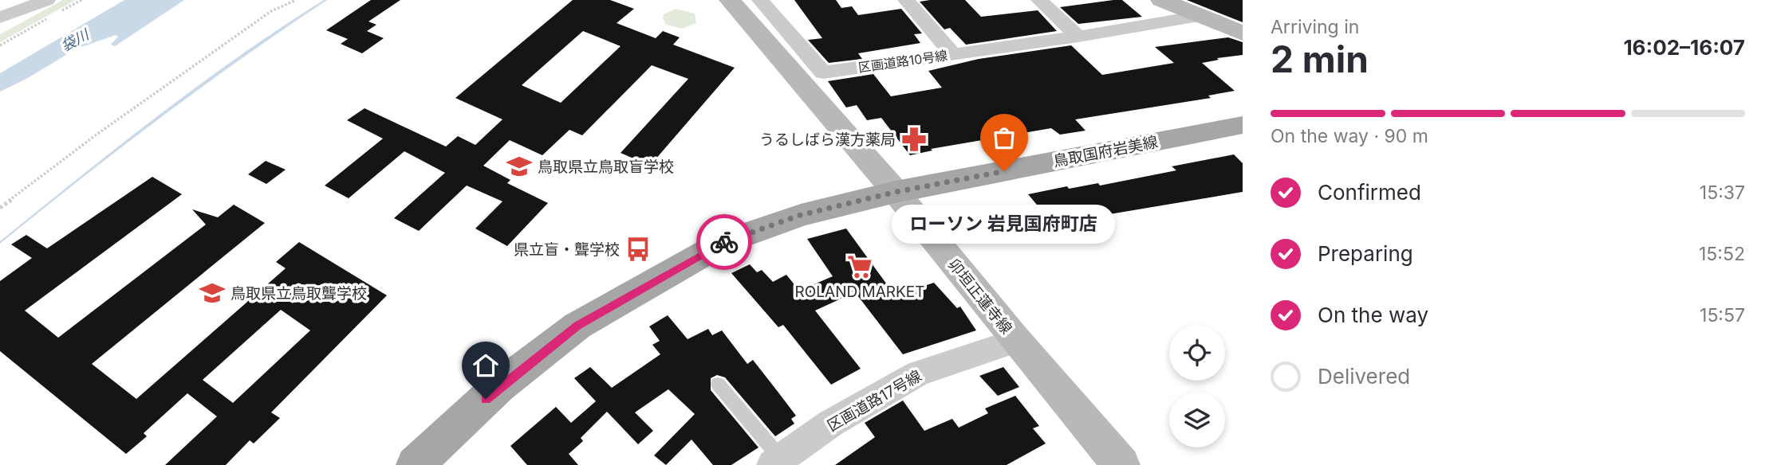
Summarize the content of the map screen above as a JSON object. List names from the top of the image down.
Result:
{
  "streets": {
    "main road": ["鳥取国府岩美線", "卯垣正蓮寺線"],
    "street": ["区画道路10号線", "区画道路17号線"]
  },
  "crossings": [
    ["区画道路10号線", "卯垣正蓮寺線"],
    ["鳥取国府岩美線", "卯垣正蓮寺線"],
    ["卯垣正蓮寺線", "区画道路17号線"]
  ],
  "water": ["袋川"],
  "places": {
    "pharmacy": ["うるしばら漢方薬局"],
    "school or university": ["鳥取県立鳥取盲学校", "鳥取県立鳥取聾学校"],
    "other": ["ローソン 岩見国府町店"],
    "bus stop": ["県立盲・聾学校"],
    "supermarket": ["ROLAND MARKET"]
  },
  "page": {
    "heading": ["2 min", "Arriving in", "16:02–16:07"],
    "bar": "On the way · 90 m",
    "list": [
      ["Confirmed", "15:37"],
      ["Preparing", "15:52"],
      ["On the way", "15:57"],
      "Delivered"
    ],
    "bubble": "ローソン 岩見国府町店"
  }
}
